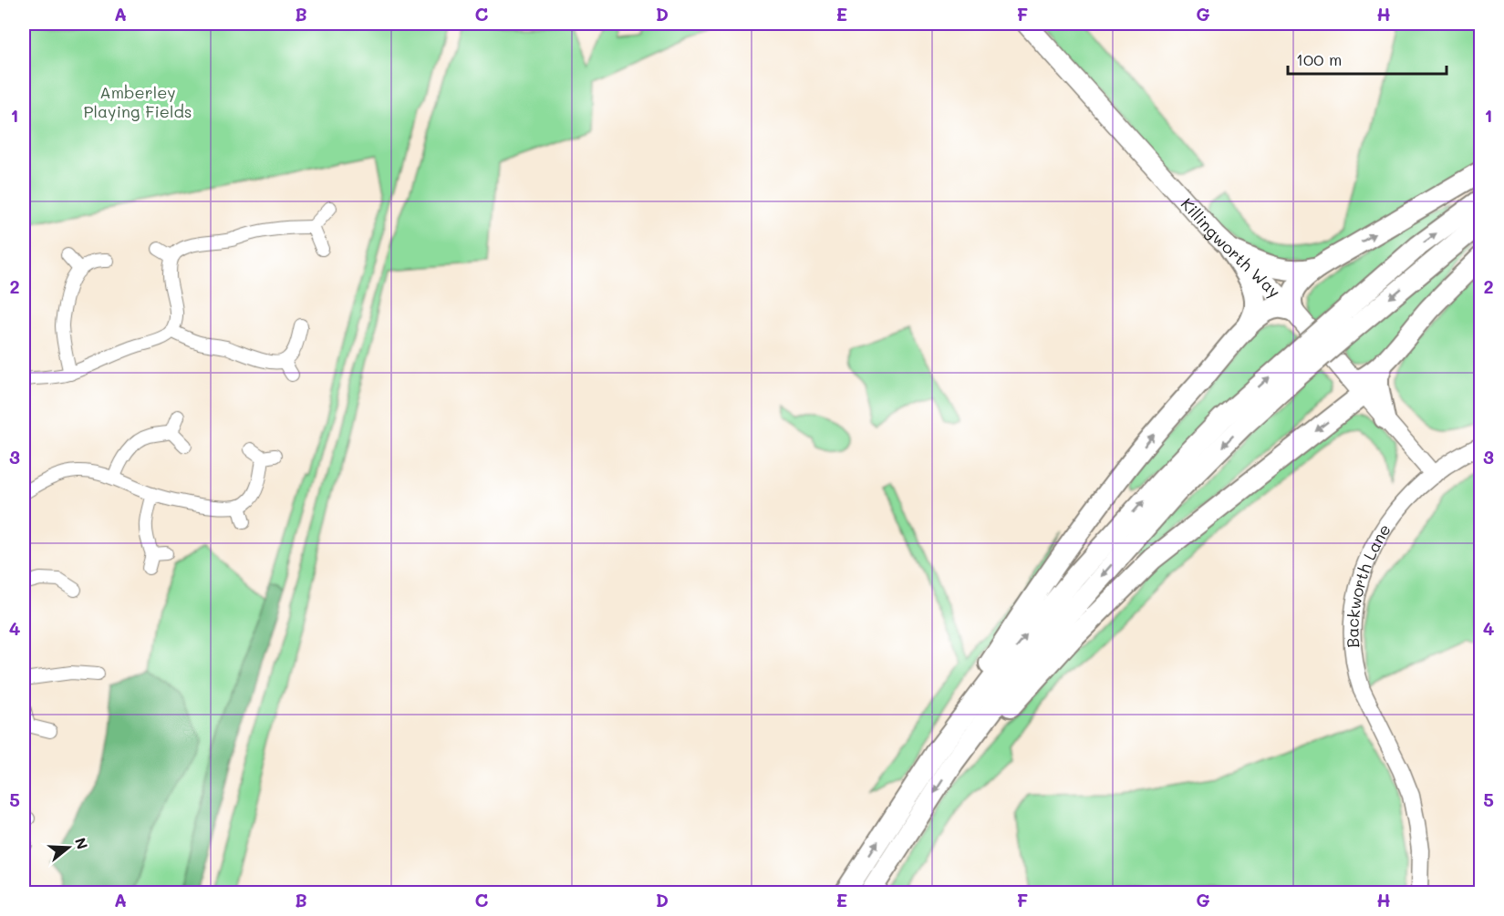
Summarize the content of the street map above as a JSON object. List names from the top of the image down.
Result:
{
  "streets": {
    "main road": ["Killingworth Way", "Backworth Lane"]
  },
  "crossings": [
    ["Killingworth Way", "Backworth Lane"]
  ],
  "parks": ["Amberley Playing Fields"],
  "scale_bar": "100 m",
  "north": "right",
  "grid": {
    "columns": [
      "A",
      "B",
      "C",
      "D",
      "E",
      "F",
      "G",
      "H"
    ],
    "rows": [
      "1",
      "2",
      "3",
      "4",
      "5"
    ]
  }
}
